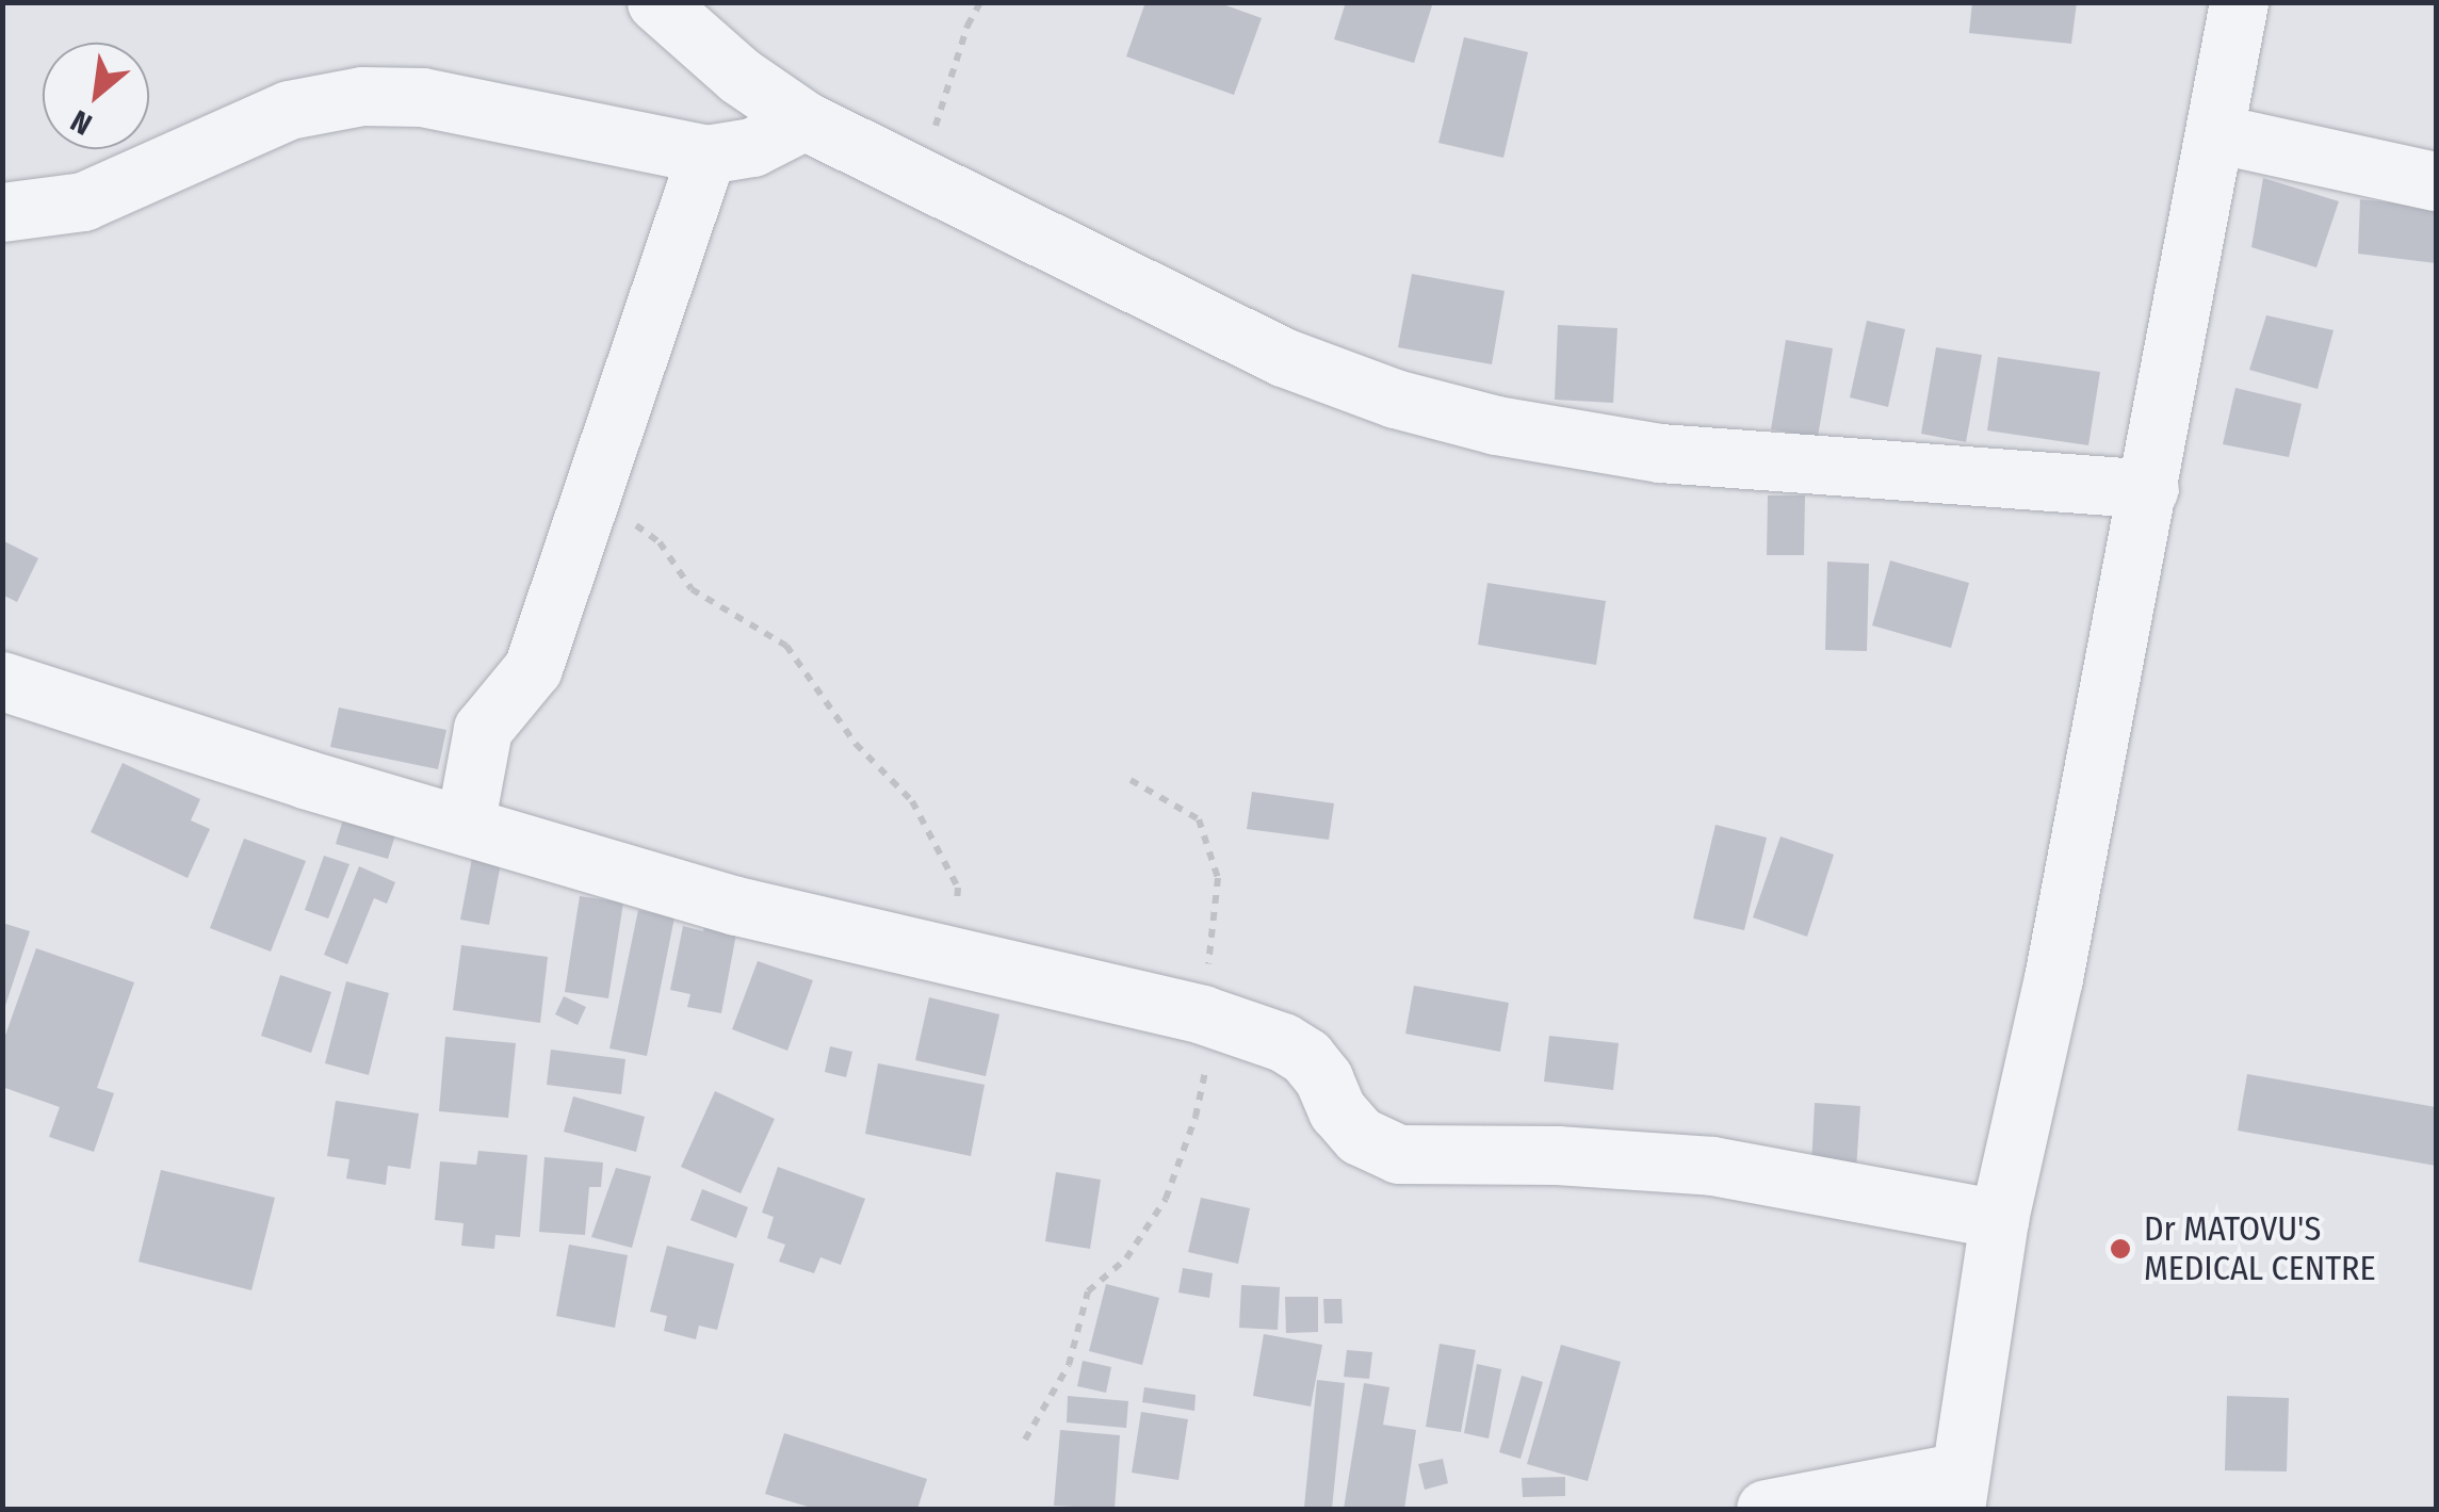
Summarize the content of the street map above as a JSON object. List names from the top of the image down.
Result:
{
  "places": ["Dr MATOVU'S MEDICAL CENTRE"],
  "north": "bottom left"
}
